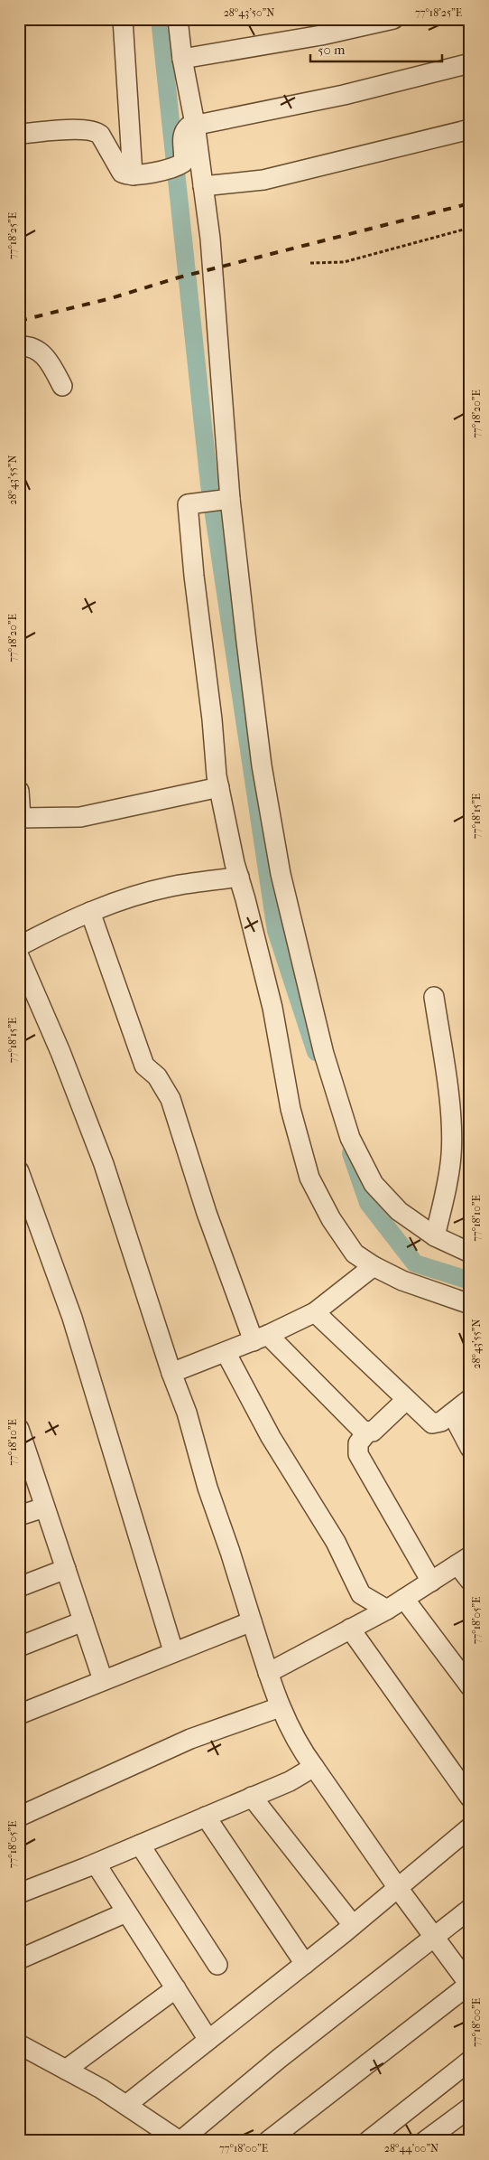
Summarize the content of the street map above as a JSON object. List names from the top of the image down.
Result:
{
  "scale_bar": "50 m",
  "coordinates": [
    "28°43'50\"N",
    "77°18'25\"E",
    "77°18'20\"E",
    "28°43'55\"N",
    "77°18'15\"E",
    "77°18'10\"E",
    "77°18'05\"E",
    "77°18'00\"E",
    "28°44'00\"N"
  ]
}
